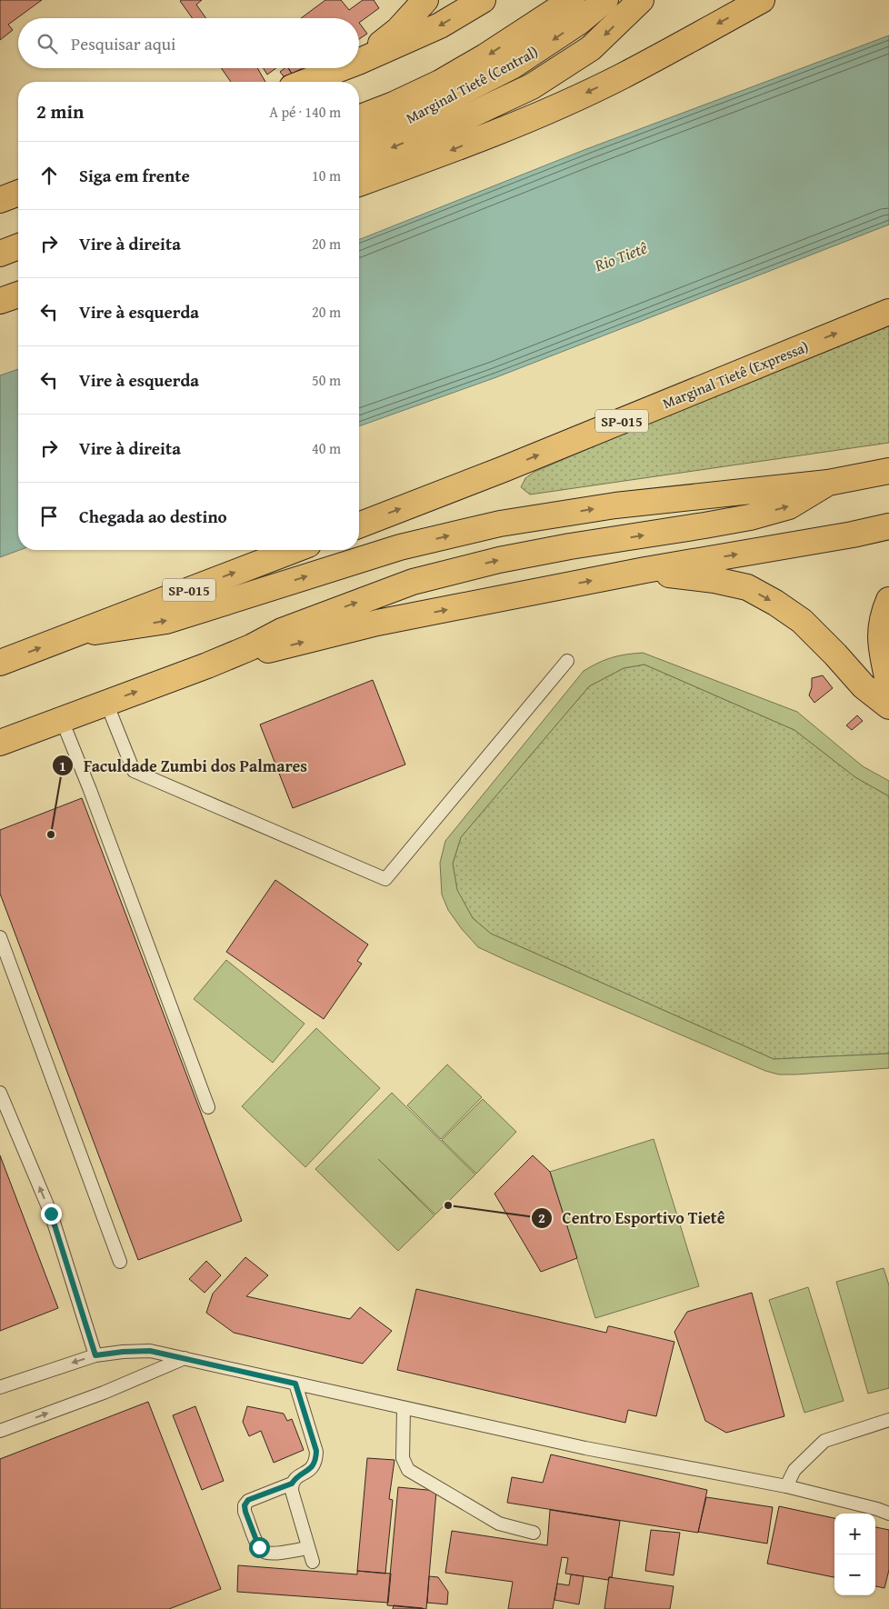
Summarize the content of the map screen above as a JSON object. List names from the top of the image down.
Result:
{
  "streets": {
    "highway": ["Marginal Tietê (Central)", "Marginal Tietê (Expressa)", "SP-015"]
  },
  "water": ["Rio Tietê"],
  "places": ["Faculdade Zumbi dos Palmares", "Centro Esportivo Tietê"],
  "page": {
    "search": "Pesquisar aqui",
    "heading": ["2 min", "A pé · 140 m"],
    "list": [
      ["Siga em frente", "10 m"],
      ["Vire à direita", "20 m"],
      ["Vire à esquerda", "20 m"],
      ["Vire à esquerda", "50 m"],
      ["Vire à direita", "40 m"],
      "Chegada ao destino"
    ],
    "map_buttons": ["+", "−"]
  }
}
